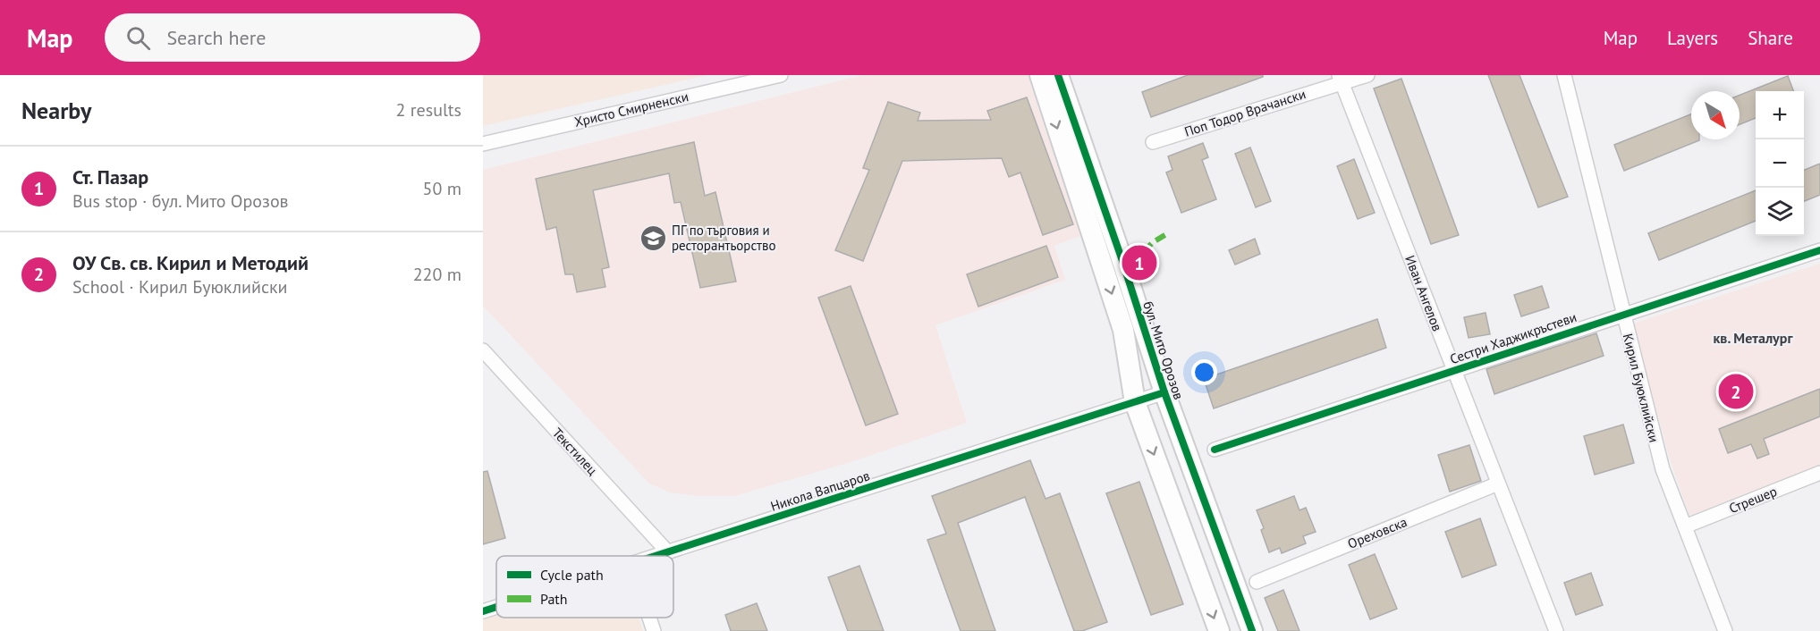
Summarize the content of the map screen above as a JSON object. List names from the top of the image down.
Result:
{
  "streets": {
    "main road": ["бул. Мито Орозов"],
    "street": [
      "Христо Смирненски",
      "Поп Тодор Врачански",
      "Иван Ангелов",
      "Сестри Хаджикръстеви",
      "Кирил Буюклийски",
      "Текстилец",
      "Никола Вапцаров",
      "Стрешер",
      "Ореховска"
    ]
  },
  "crossings": [
    ["Поп Тодор Врачански", "Иван Ангелов"],
    ["Иван Ангелов", "Сестри Хаджикръстеви"],
    ["Иван Ангелов", "Ореховска"],
    ["Сестри Хаджикръстеви", "Кирил Буюклийски"],
    ["бул. Мито Орозов", "Никола Вапцаров"],
    ["Кирил Буюклийски", "Стрешер"],
    ["Текстилец", "Никола Вапцаров"]
  ],
  "districts": ["кв. Металург"],
  "places": {
    "school or university": ["ПГ по търговия и ресторантьорство"]
  },
  "legend": ["Cycle path", "Path"],
  "north": "bottom right",
  "page": {
    "header": "Map",
    "search": "Search here",
    "nav": ["Map", "Layers", "Share"],
    "heading": ["Nearby", "2 results"],
    "map_buttons": ["+", "−"],
    "list": [
      {
        "mark": "1",
        "name": "Ст. Пазар",
        "note": "Bus stop · бул. Мито Орозов",
        "value": "50 m"
      },
      {
        "mark": "2",
        "name": "ОУ Св. св. Кирил и Методий",
        "note": "School · Кирил Буюклийски",
        "value": "220 m"
      }
    ],
    "pins": ["1", "2"]
  }
}
